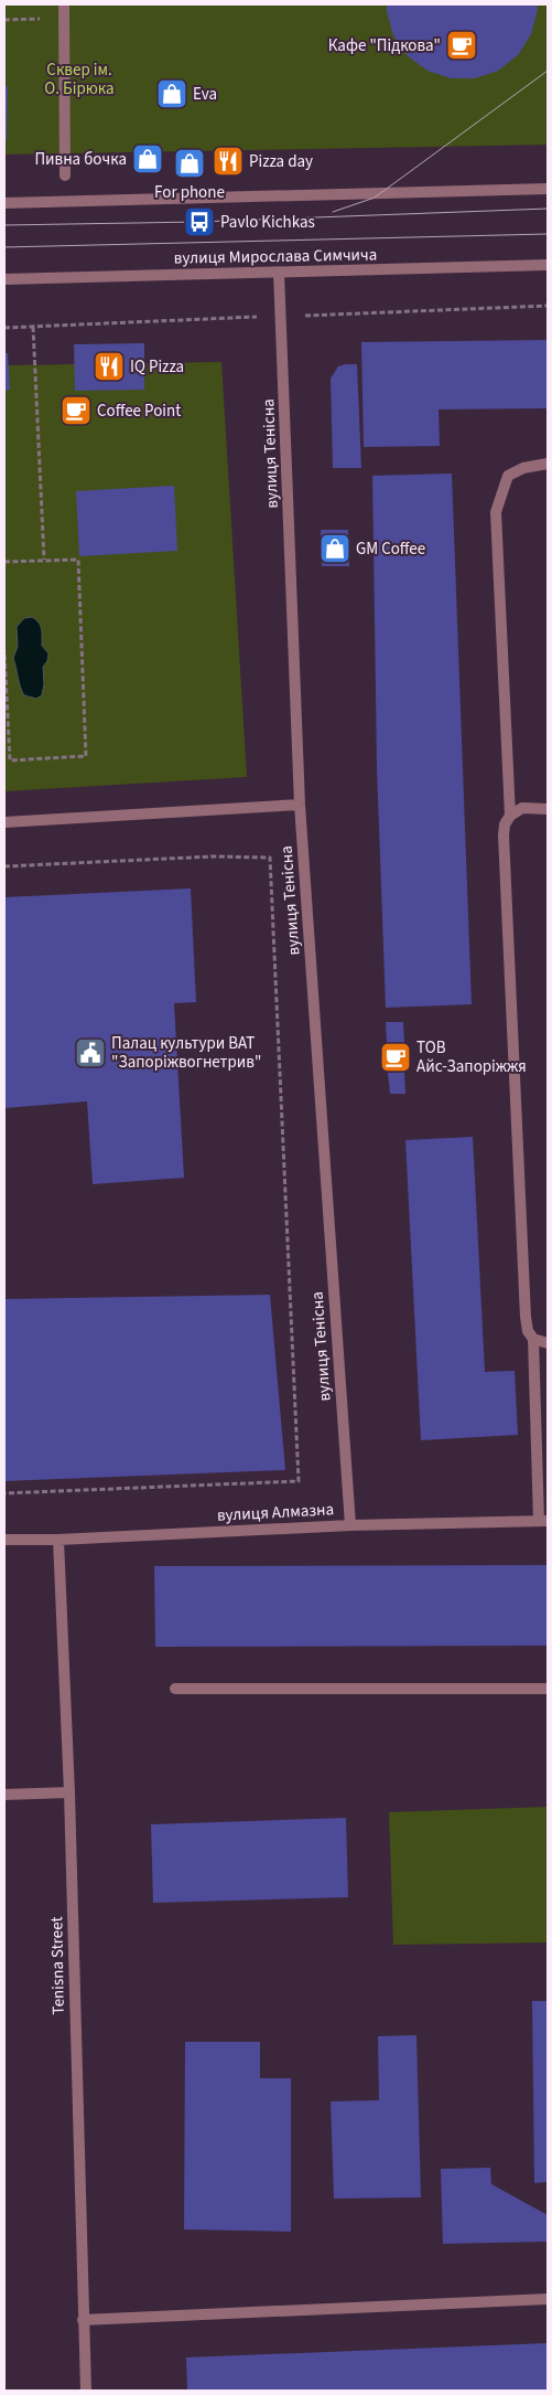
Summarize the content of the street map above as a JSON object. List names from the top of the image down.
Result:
{
  "streets": {
    "street": [
      "вулиця Мирослава Симчича",
      "вулиця Тенісна",
      "вулиця Алмазна",
      "Tenisna Street"
    ]
  },
  "crossings": [
    ["вулиця Мирослава Симчича", "вулиця Тенісна"],
    ["вулиця Тенісна", "вулиця Алмазна"],
    ["вулиця Алмазна", "Tenisna Street"]
  ],
  "parks": ["Сквер ім. О. Бірюка"],
  "places": {
    "cafe": ["Кафе \"Підкова\"", "Coffee Point", "ТОВ Айс-Запоріжжя"],
    "shop": [
      "Eva",
      "Пивна бочка",
      "For phone",
      "GM Coffee"
    ],
    "restaurant": ["Pizza day", "IQ Pіzza"],
    "bus stop": ["Pavlo Kichkas"],
    "public building": ["Палац культури ВАТ \"Запоріжвогнетрив\""]
  }
}
